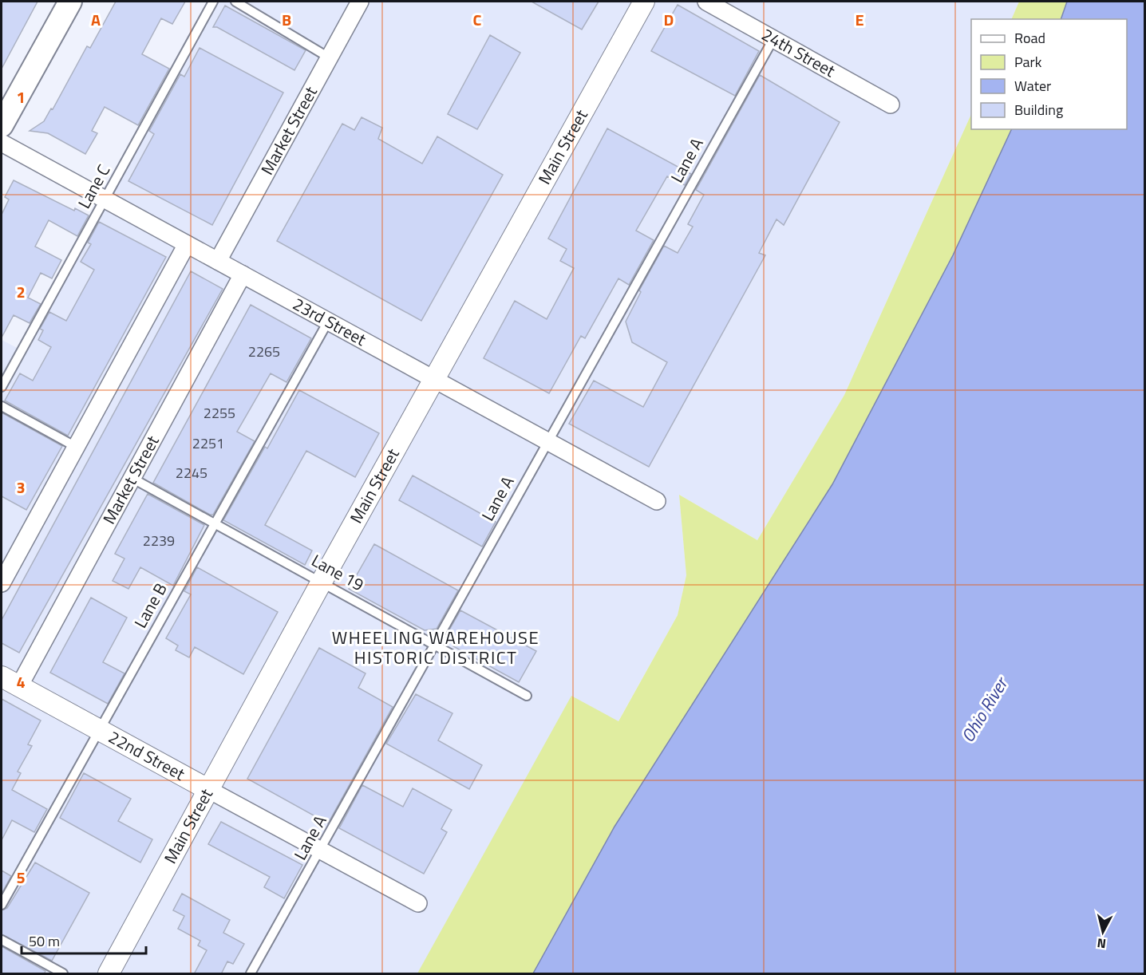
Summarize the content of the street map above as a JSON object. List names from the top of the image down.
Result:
{
  "streets": {
    "street": [
      "24th Street",
      "Market Street",
      "Main Street",
      "23rd Street",
      "22nd Street"
    ],
    "lane": [
      "Lane A",
      "Lane C",
      "Lane 19",
      "Lane B"
    ]
  },
  "crossings": [
    ["24th Street", "Lane A"],
    ["Market Street", "23rd Street"],
    ["Market Street", "Lane 19"],
    ["Market Street", "22nd Street"],
    ["Main Street", "23rd Street"],
    ["Main Street", "Lane 19"],
    ["Main Street", "22nd Street"],
    ["Lane A", "23rd Street"],
    ["Lane A", "Lane 19"],
    ["Lane A", "22nd Street"],
    ["Lane C", "23rd Street"],
    ["23rd Street", "Lane B"],
    ["Lane 19", "Lane B"],
    ["Lane B", "22nd Street"]
  ],
  "districts": ["WHEELING WAREHOUSE HISTORIC DISTRICT"],
  "water": ["Ohio River"],
  "house_numbers": [
    "2265",
    "2255",
    "2251",
    "2245",
    "2239"
  ],
  "legend": [
    "Road",
    "Park",
    "Water",
    "Building"
  ],
  "scale_bar": "50 m",
  "north": "bottom",
  "grid": {
    "columns": [
      "A",
      "B",
      "C",
      "D",
      "E"
    ],
    "rows": [
      "1",
      "2",
      "3",
      "4",
      "5"
    ]
  }
}
